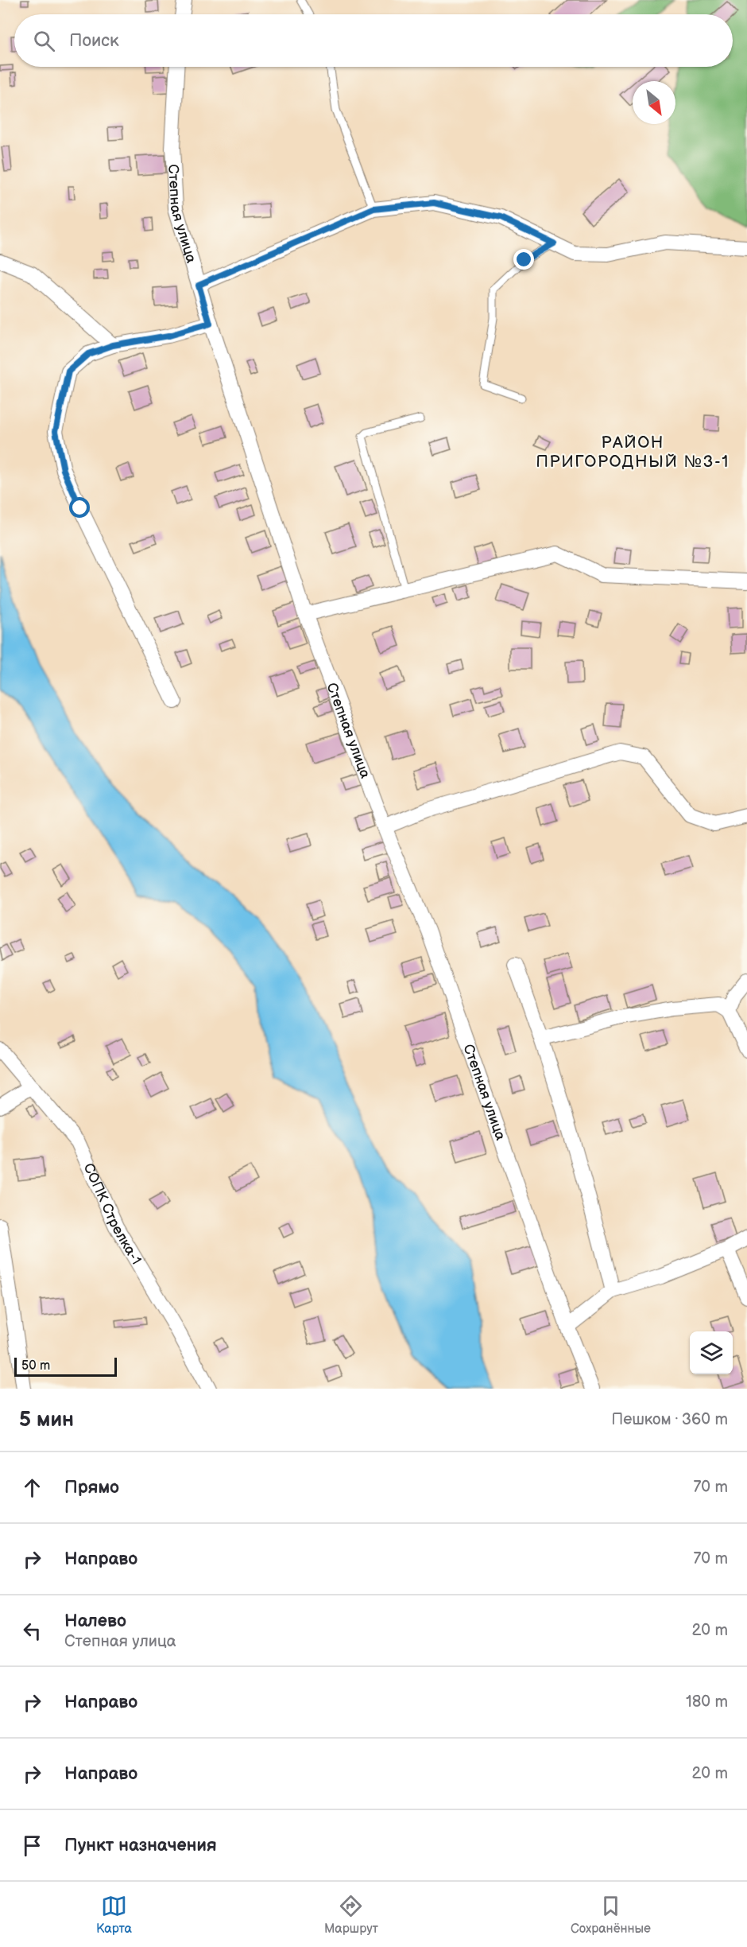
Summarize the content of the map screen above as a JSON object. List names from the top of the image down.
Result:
{
  "streets": {
    "street": ["Степная улица", "СОПК Стрелка-1"]
  },
  "districts": ["РАЙОН ПРИГОРОДНЫЙ №3-1"],
  "scale_bar": "50 m",
  "north": "bottom right",
  "page": {
    "search": "Поиск",
    "scale": "50 m",
    "heading": ["5 мин", "Пешком · 360 m"],
    "list": [
      ["Прямо", "70 m"],
      ["Направо", "70 m"],
      ["Налево", "Степная улица", "20 m"],
      ["Направо", "180 m"],
      ["Направо", "20 m"],
      "Пункт назначения"
    ],
    "nav": ["Карта", "Маршрут", "Сохранённые"]
  }
}
